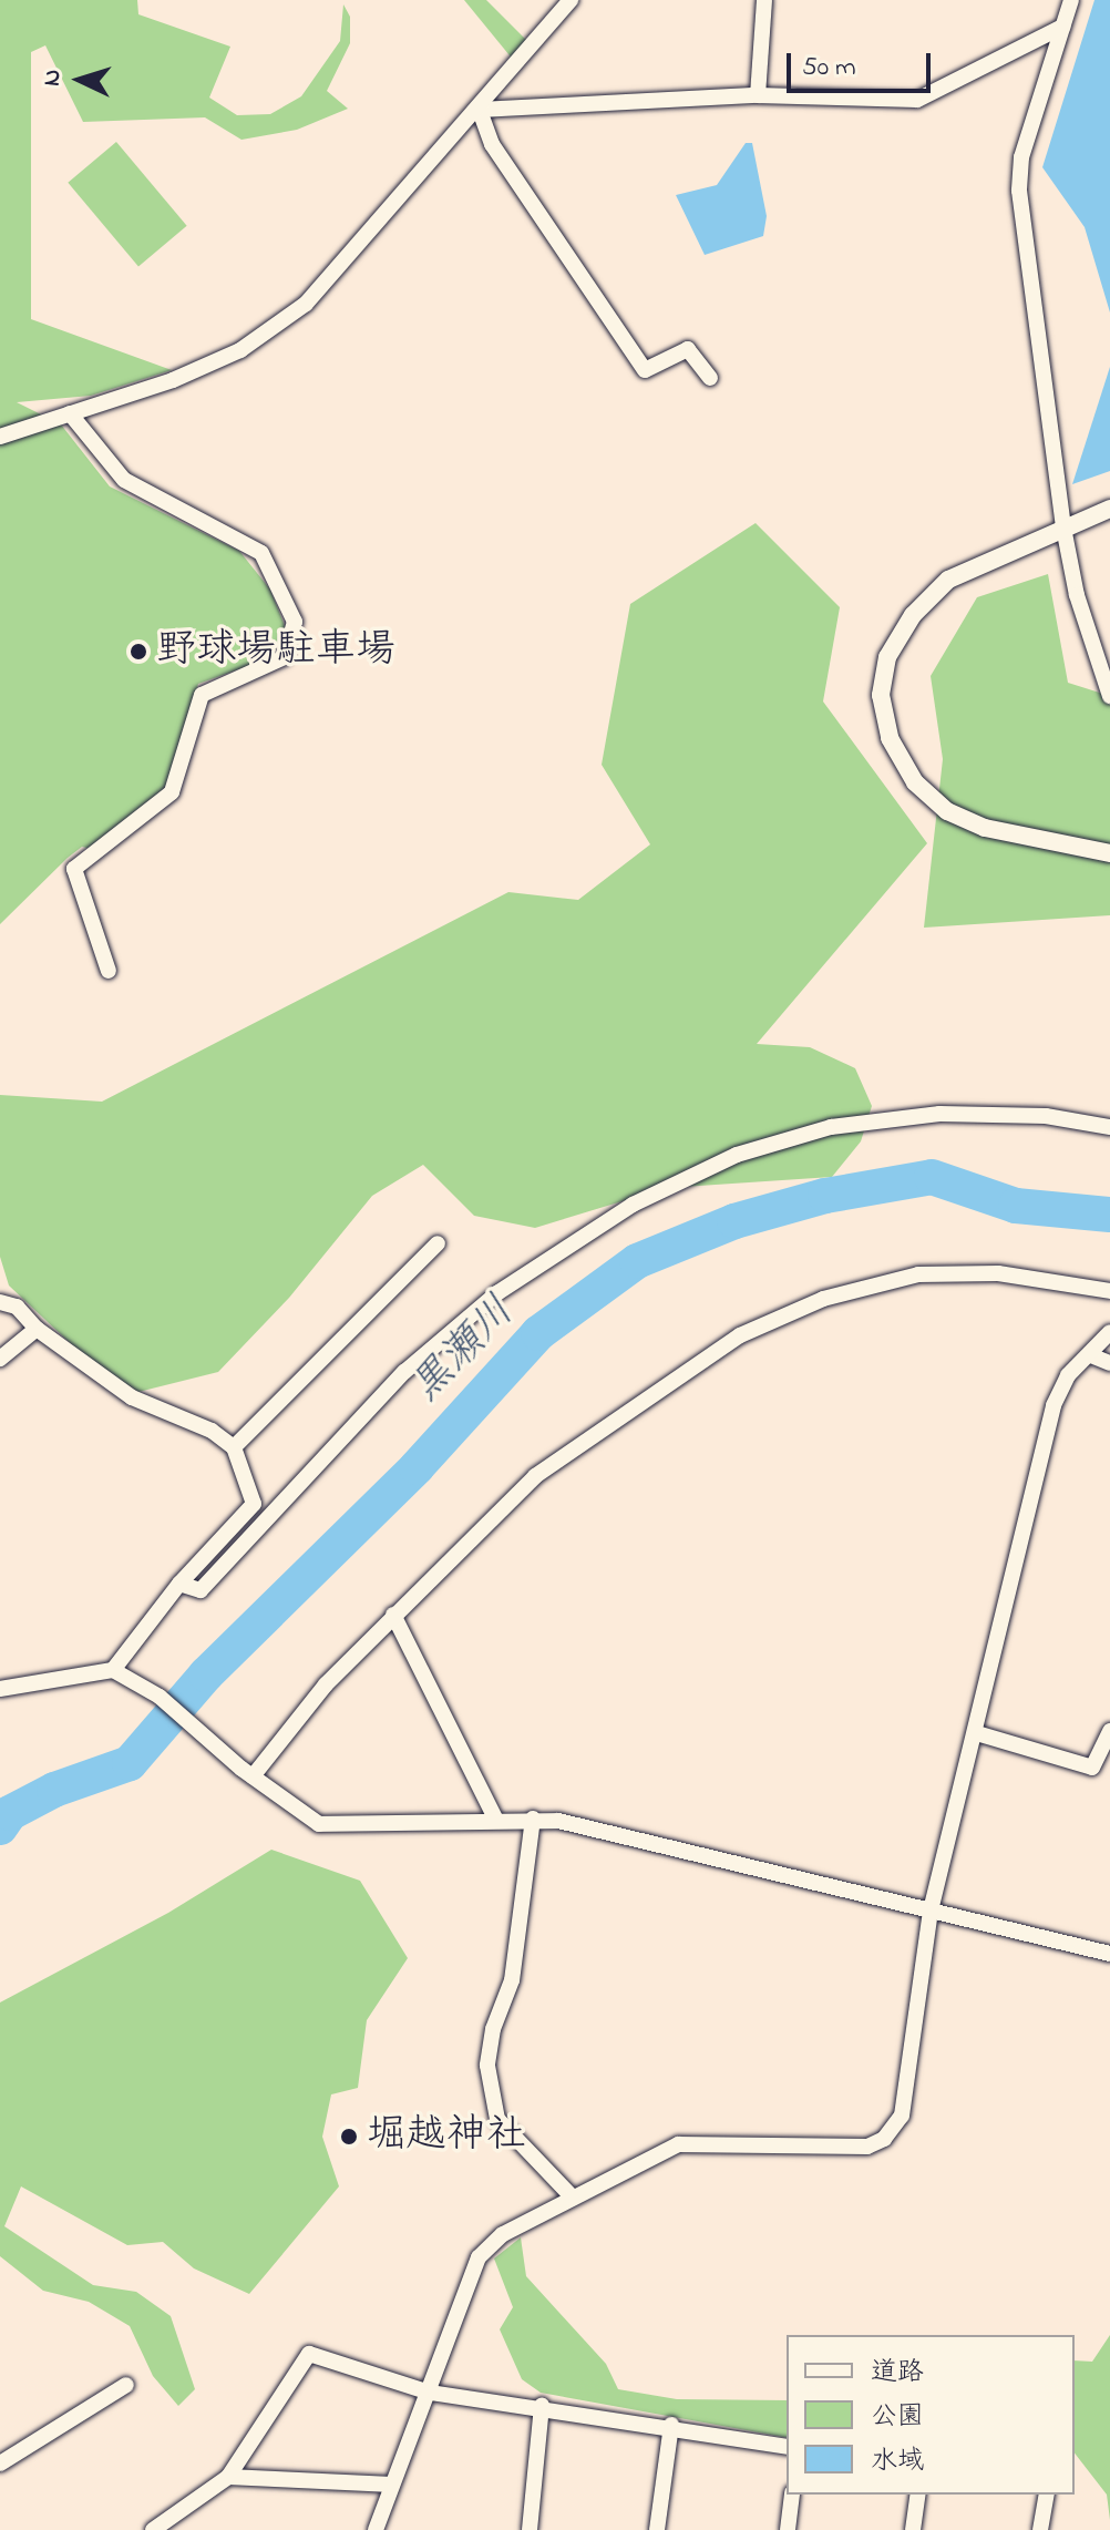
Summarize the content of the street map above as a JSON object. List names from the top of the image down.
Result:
{
  "water": ["黒瀬川"],
  "places": ["野球場駐車場", "堀越神社"],
  "legend": ["道路", "公園", "水域"],
  "scale_bar": "50 m",
  "north": "left"
}
